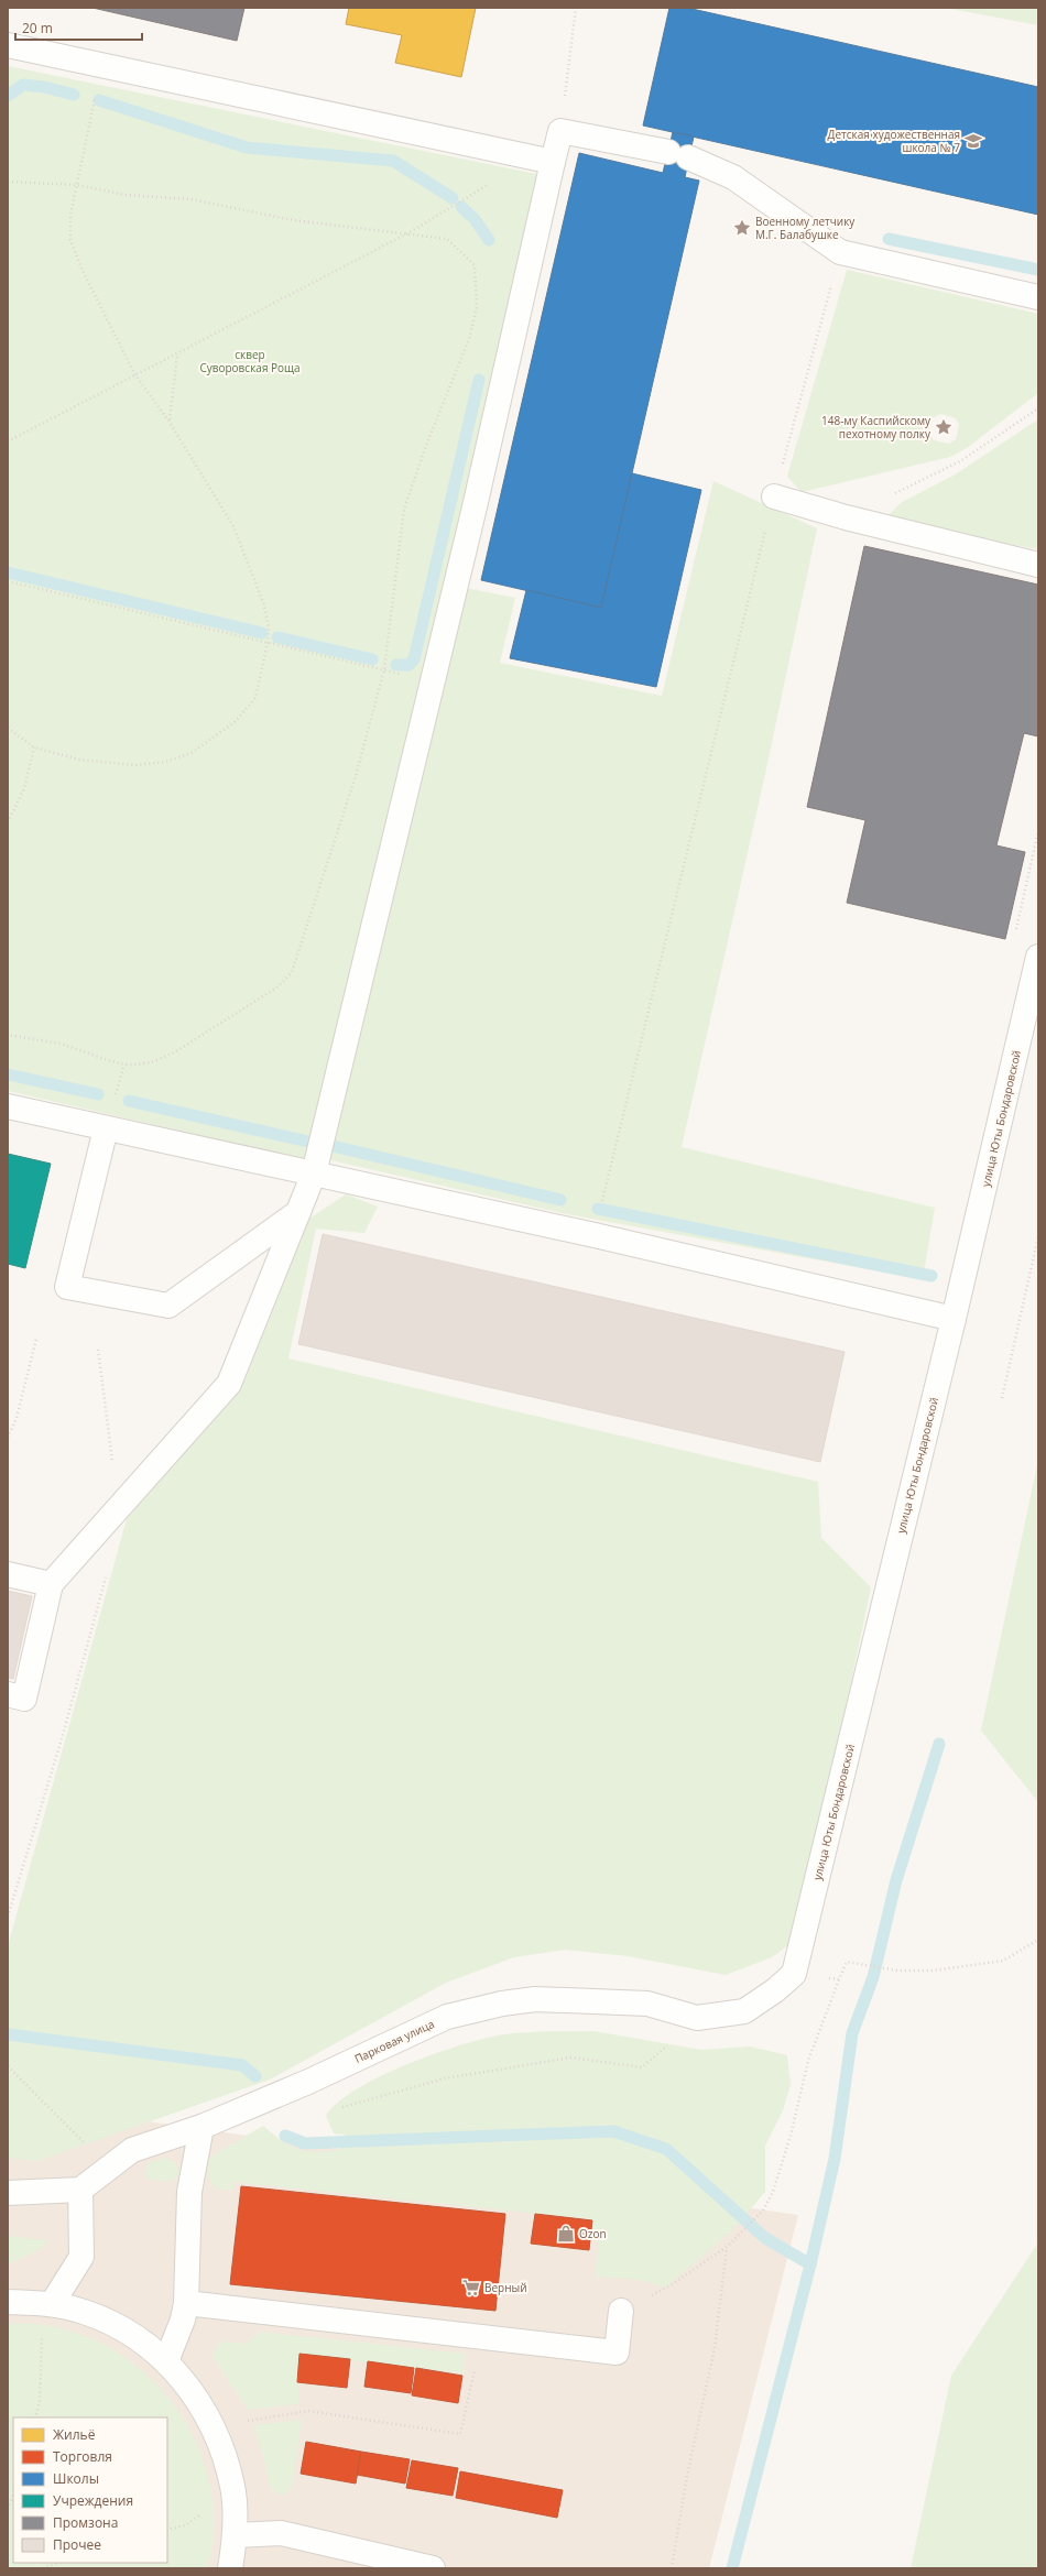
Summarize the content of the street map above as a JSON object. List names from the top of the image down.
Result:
{
  "streets": {
    "street": ["улица Юты Бондаровской", "Парковая улица"]
  },
  "crossings": [
    ["улица Юты Бондаровской", "Парковая улица"]
  ],
  "parks": ["сквер Суворовская Роща"],
  "places": {
    "school or university": ["Детская художественная школа № 7"],
    "place": ["Военному летчику М.Г. Балабушке", "148-му Каспийскому пехотному полку"],
    "shop": ["Ozon"],
    "supermarket": ["Верный"]
  },
  "legend": [
    "Жильё",
    "Торговля",
    "Школы",
    "Учреждения",
    "Промзона",
    "Прочее"
  ],
  "scale_bar": "20 m"
}
